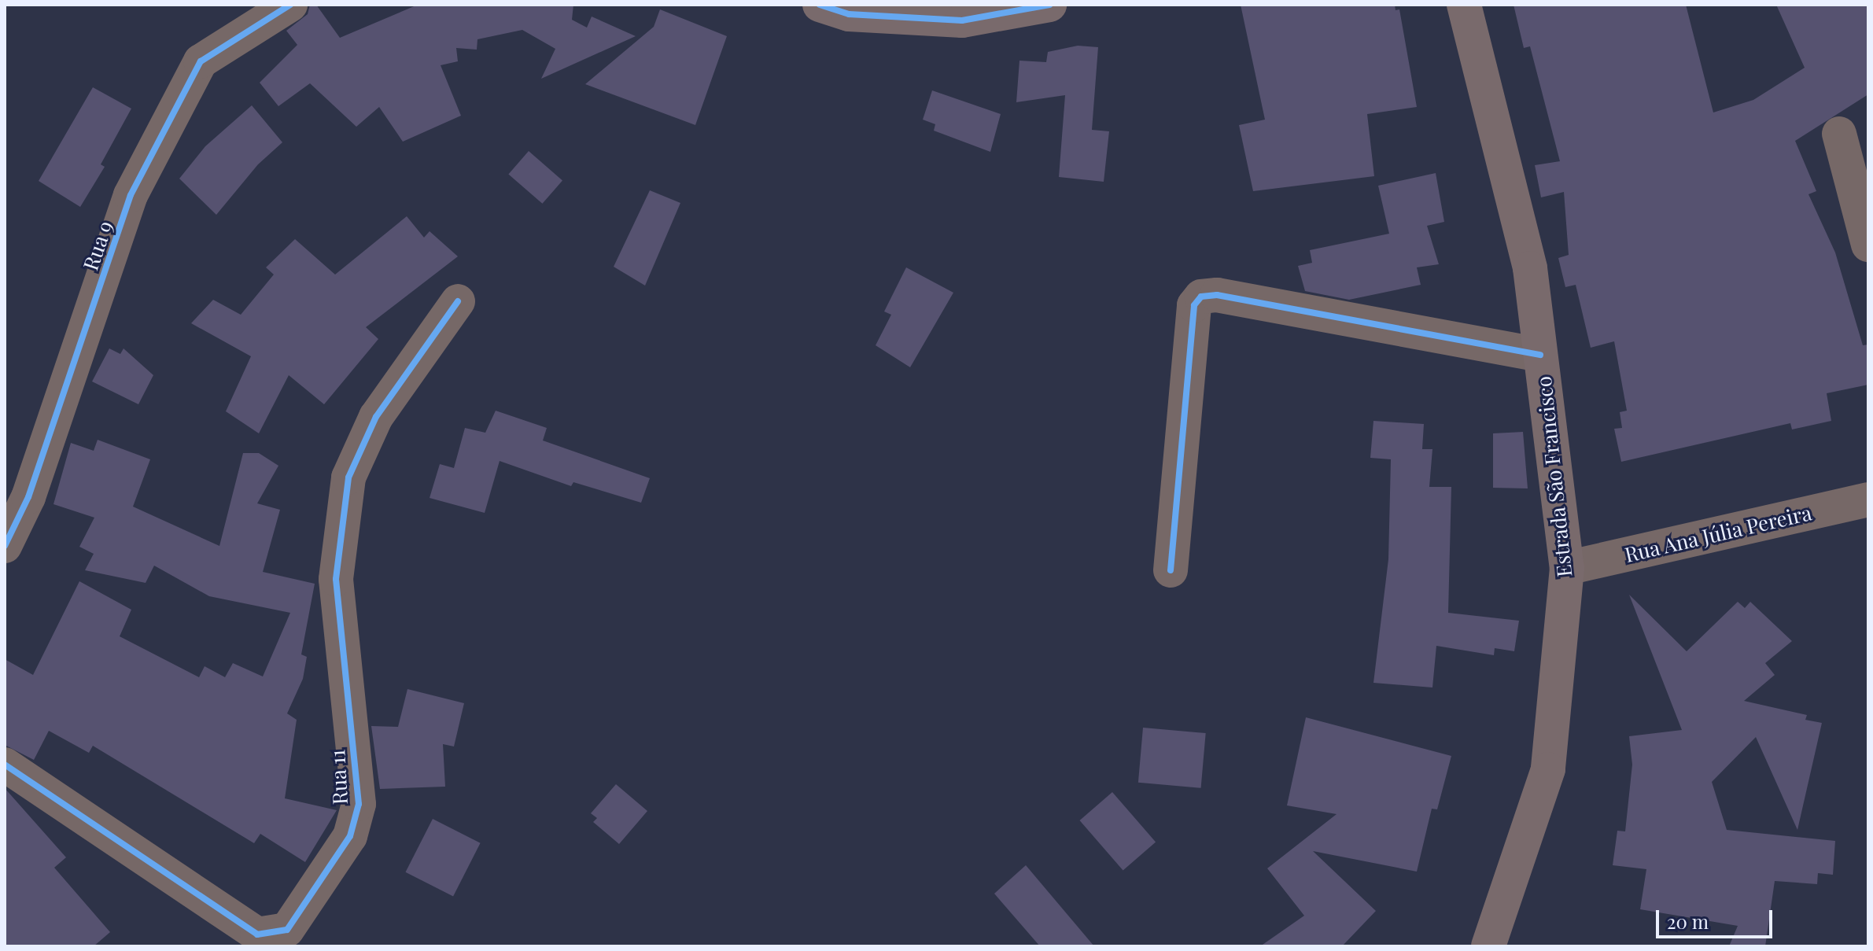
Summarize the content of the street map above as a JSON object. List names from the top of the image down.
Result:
{
  "streets": {
    "main road": ["Estrada São Francisco"],
    "street": ["Rua 9", "Rua Ana Júlia Pereira", "Rua 11"]
  },
  "crossings": [
    ["Estrada São Francisco", "Rua Ana Júlia Pereira"]
  ],
  "scale_bar": "20 m"
}
